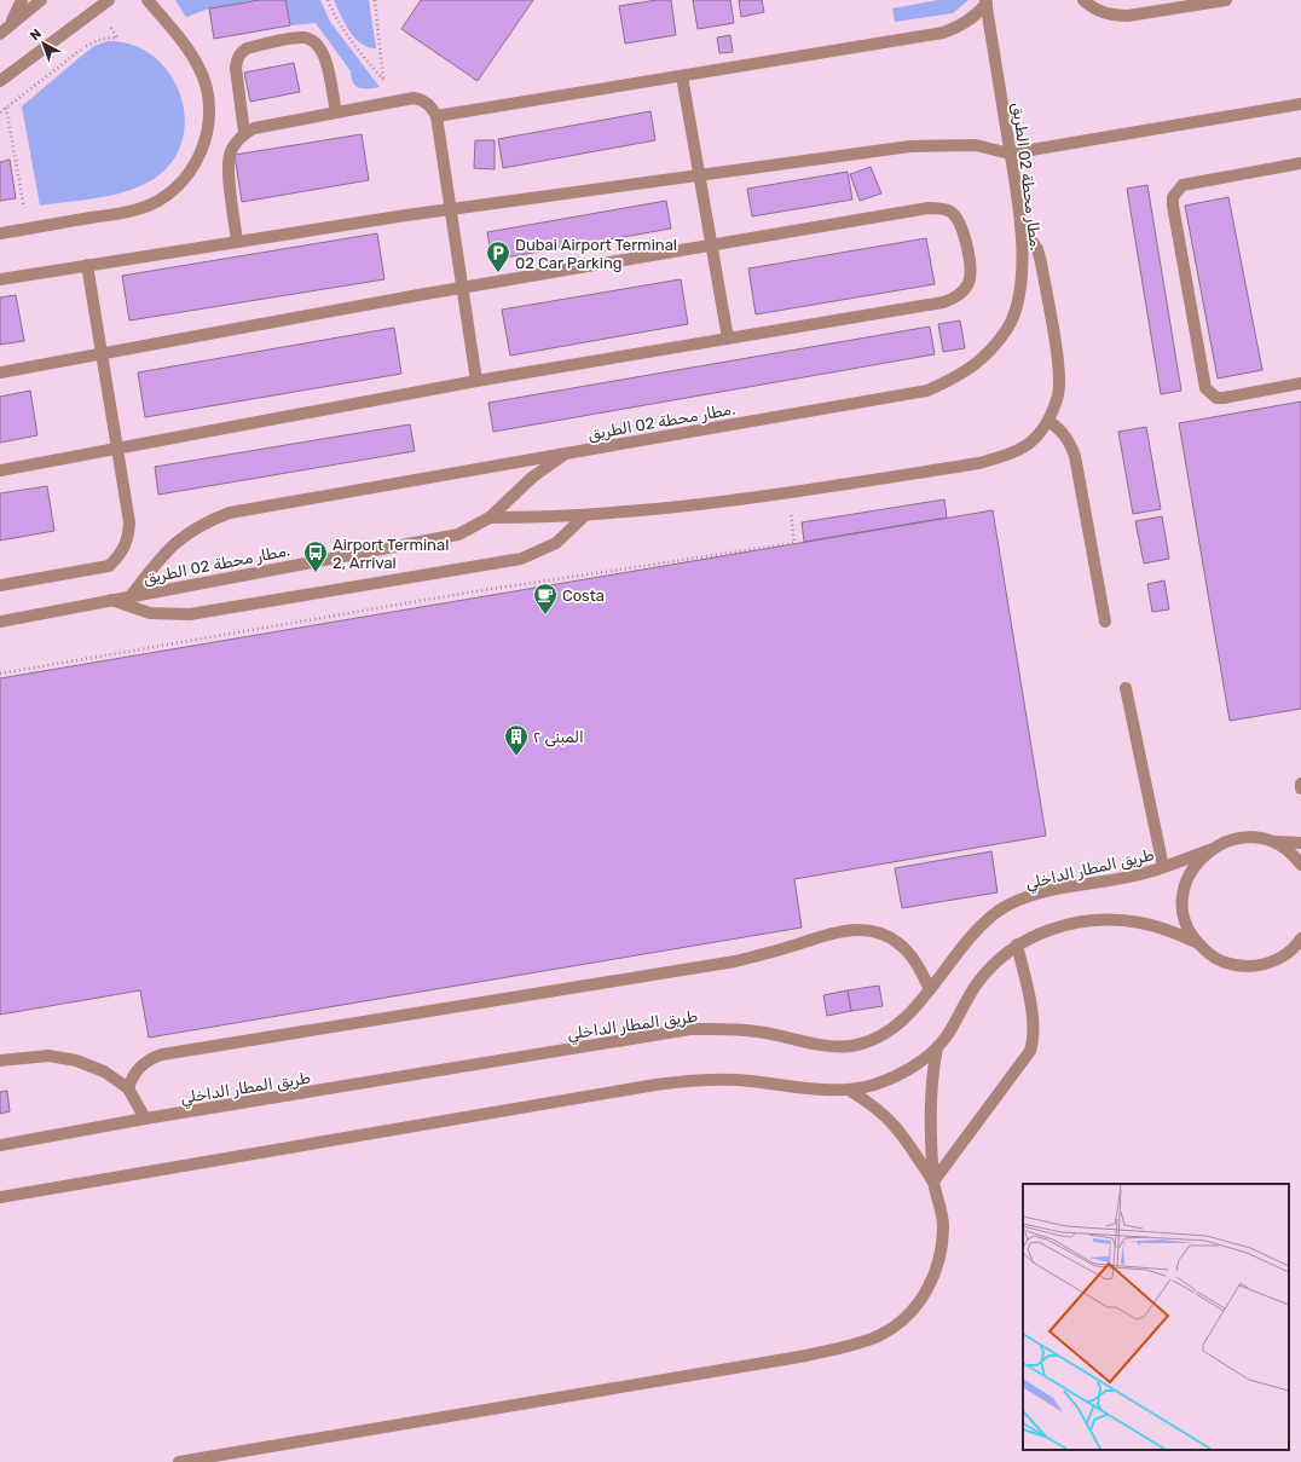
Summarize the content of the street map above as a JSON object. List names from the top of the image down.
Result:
{
  "streets": {
    "street": ["مطار محطة 02 الطريق.", "طريق المطار الداخلي"]
  },
  "places": {
    "parking": ["Dubai Airport Terminal 02 Car Parking"],
    "bus stop": ["Airport Terminal 2, Arrival"],
    "cafe": ["Costa"],
    "building": ["المبنى ٢"]
  },
  "north": "top left"
}
